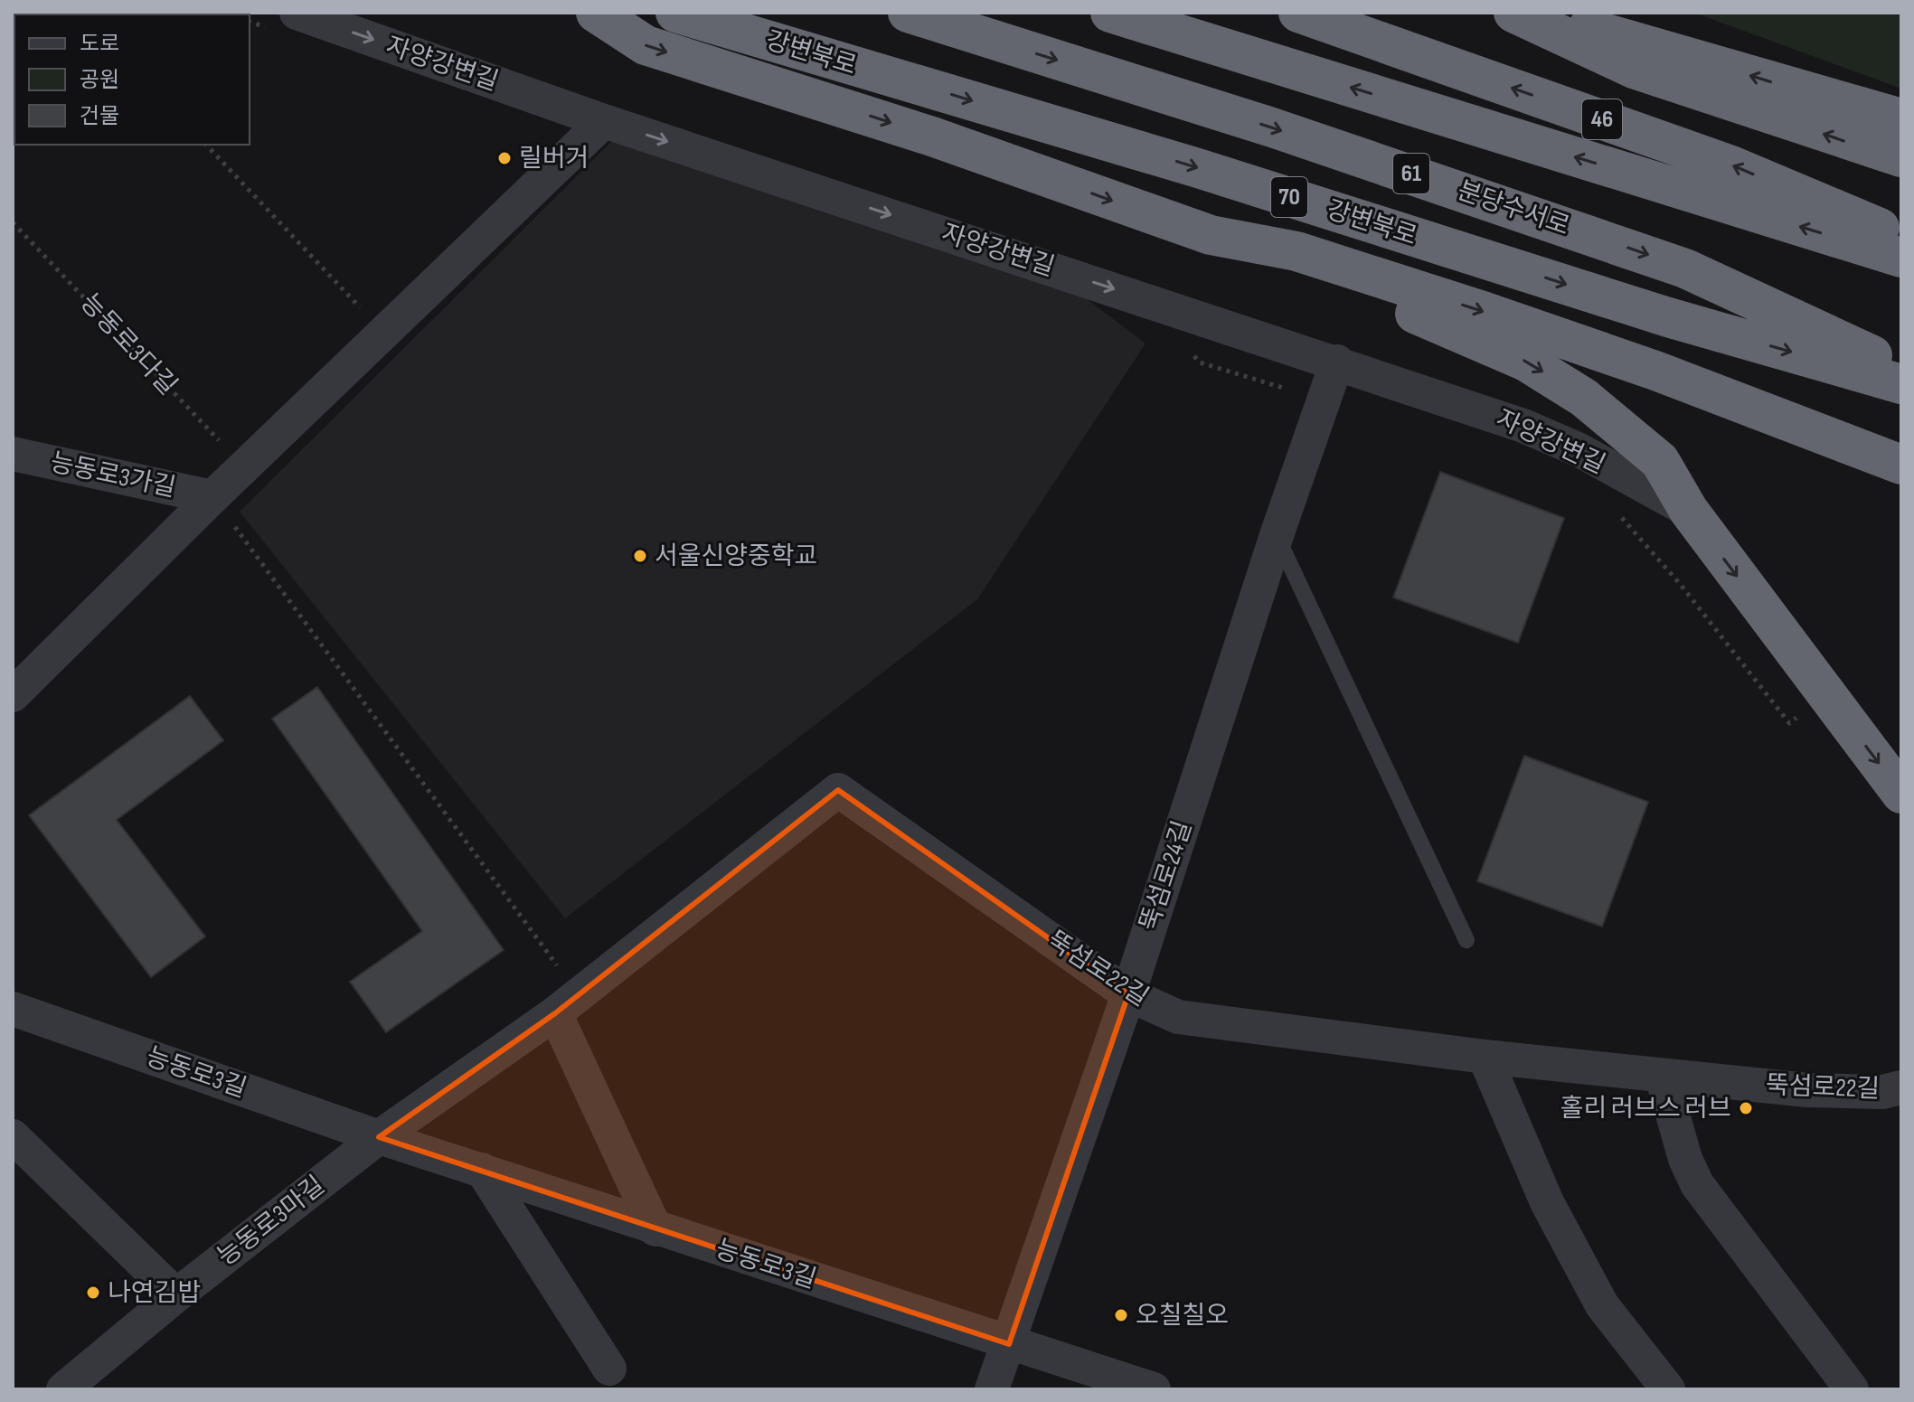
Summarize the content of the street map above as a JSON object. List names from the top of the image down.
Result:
{
  "streets": {
    "highway": [
      "강변북로",
      "46",
      "61",
      "70",
      "분당수서로"
    ],
    "street": [
      "자양강변길",
      "능동로3가길",
      "뚝섬로24길",
      "뚝섬로22길",
      "능동로3길",
      "능동로3마길"
    ],
    "path": ["능동로3다길"]
  },
  "crossings": [
    ["자양강변길", "뚝섬로24길"],
    ["뚝섬로24길", "뚝섬로22길"],
    ["뚝섬로24길", "능동로3길"],
    ["능동로3길", "능동로3마길"]
  ],
  "one_way": ["자양강변길"],
  "places": [
    "릴버거",
    "서울신양중학교",
    "홀리 러브스 러브",
    "나연김밥",
    "오칠칠오"
  ],
  "legend": ["도로", "공원", "건물"]
}
